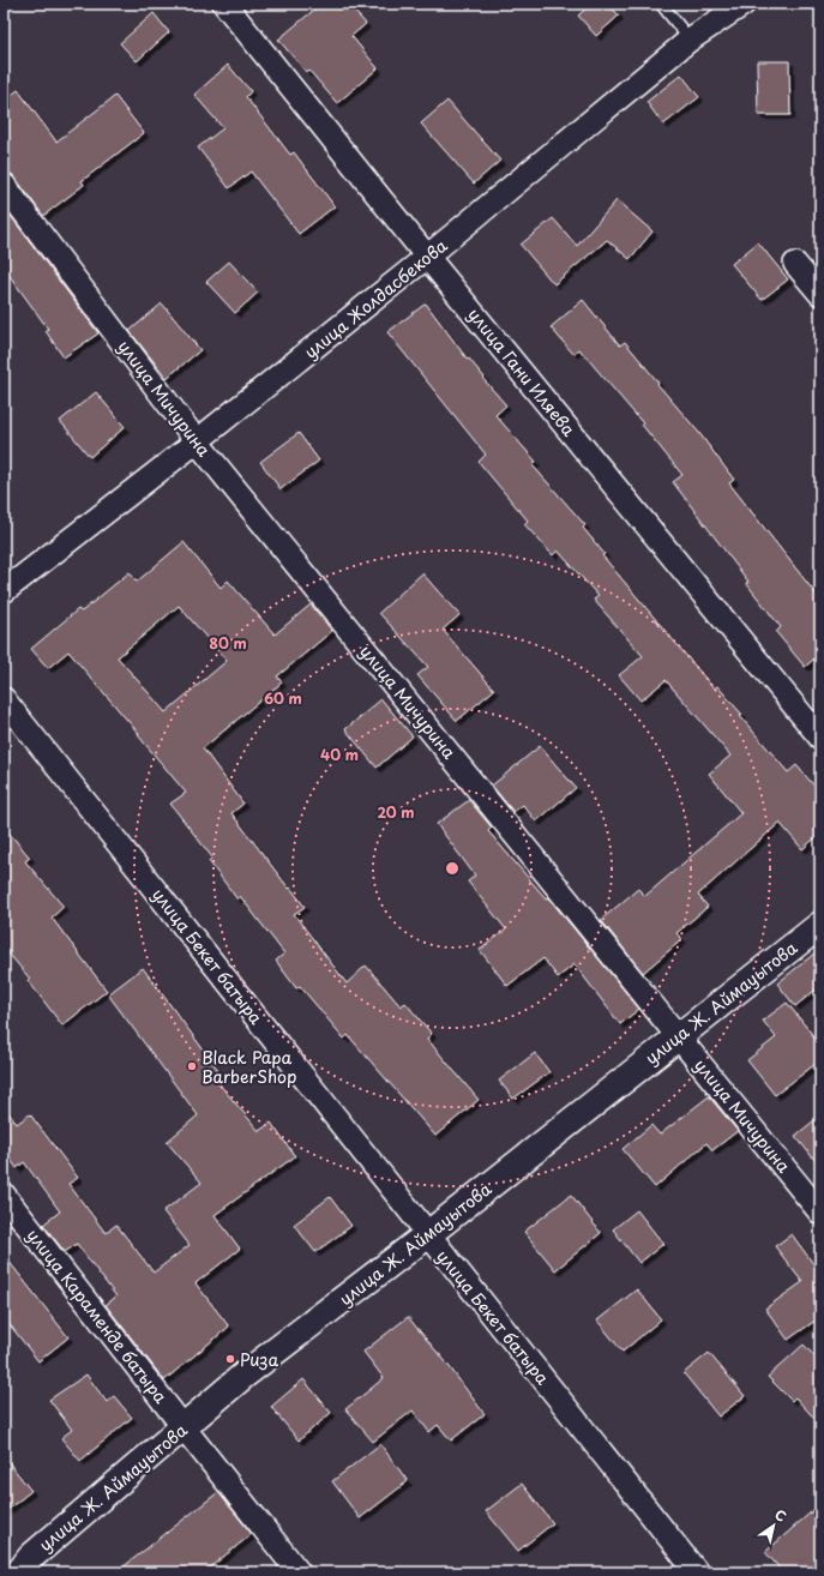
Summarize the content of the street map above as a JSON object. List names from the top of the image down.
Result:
{
  "streets": {
    "street": [
      "улица Жолдасбекова",
      "улица Гани Иляева",
      "улица Мичурина",
      "улица Бекет батыра",
      "улица Ж. Аймауытова",
      "улица Караменде батыра"
    ]
  },
  "crossings": [
    ["улица Жолдасбекова", "улица Гани Иляева"],
    ["улица Жолдасбекова", "улица Мичурина"],
    ["улица Мичурина", "улица Ж. Аймауытова"],
    ["улица Бекет батыра", "улица Ж. Аймауытова"],
    ["улица Ж. Аймауытова", "улица Караменде батыра"]
  ],
  "places": ["Black Papa BarberShop", "Риза"],
  "north": "top right",
  "rings": [
    "80 m",
    "60 m",
    "40 m",
    "20 m"
  ]
}
